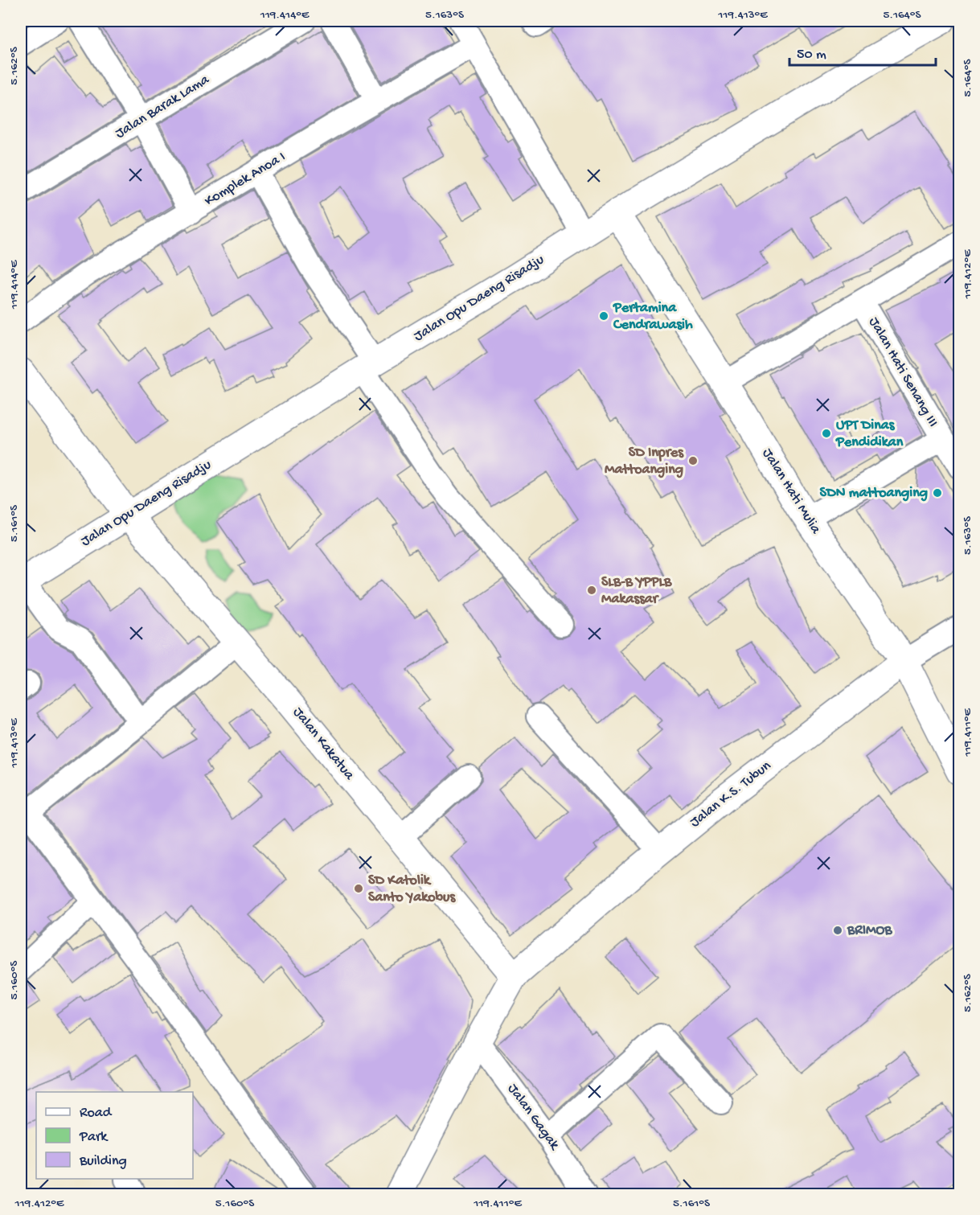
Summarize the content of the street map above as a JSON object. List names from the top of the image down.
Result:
{
  "streets": {
    "main road": [
      "Jalan Opu Daeng Risadju",
      "Jalan Hati Mulia",
      "Jalan Kakatua",
      "Jalan K.S. Tubun"
    ],
    "street": [
      "Jalan Barak Lama",
      "Komplek Anoa I",
      "Jalan Hati Senang III",
      "Jalan Gagak"
    ]
  },
  "crossings": [
    ["Jalan Opu Daeng Risadju", "Jalan Hati Mulia"],
    ["Jalan Opu Daeng Risadju", "Jalan Kakatua"],
    ["Jalan Hati Mulia", "Jalan K.S. Tubun"],
    ["Jalan Kakatua", "Jalan K.S. Tubun"]
  ],
  "places": [
    "Pertamina Cendrawasih",
    "UPT Dinas Pendidikan",
    "SD Inpres Mattoanging",
    "SDN mattoanging",
    "SLB-B YPPLB Makassar",
    "SD Katolik Santo Yakobus",
    "BRIMOB"
  ],
  "legend": ["Road", "Park", "Building"],
  "scale_bar": "50 m",
  "coordinates": [
    "119.414°E",
    "5.163°S",
    "119.413°E",
    "5.164°S",
    "5.162°S",
    "119.412°E",
    "5.161°S",
    "119.411°E",
    "5.160°S"
  ]
}
